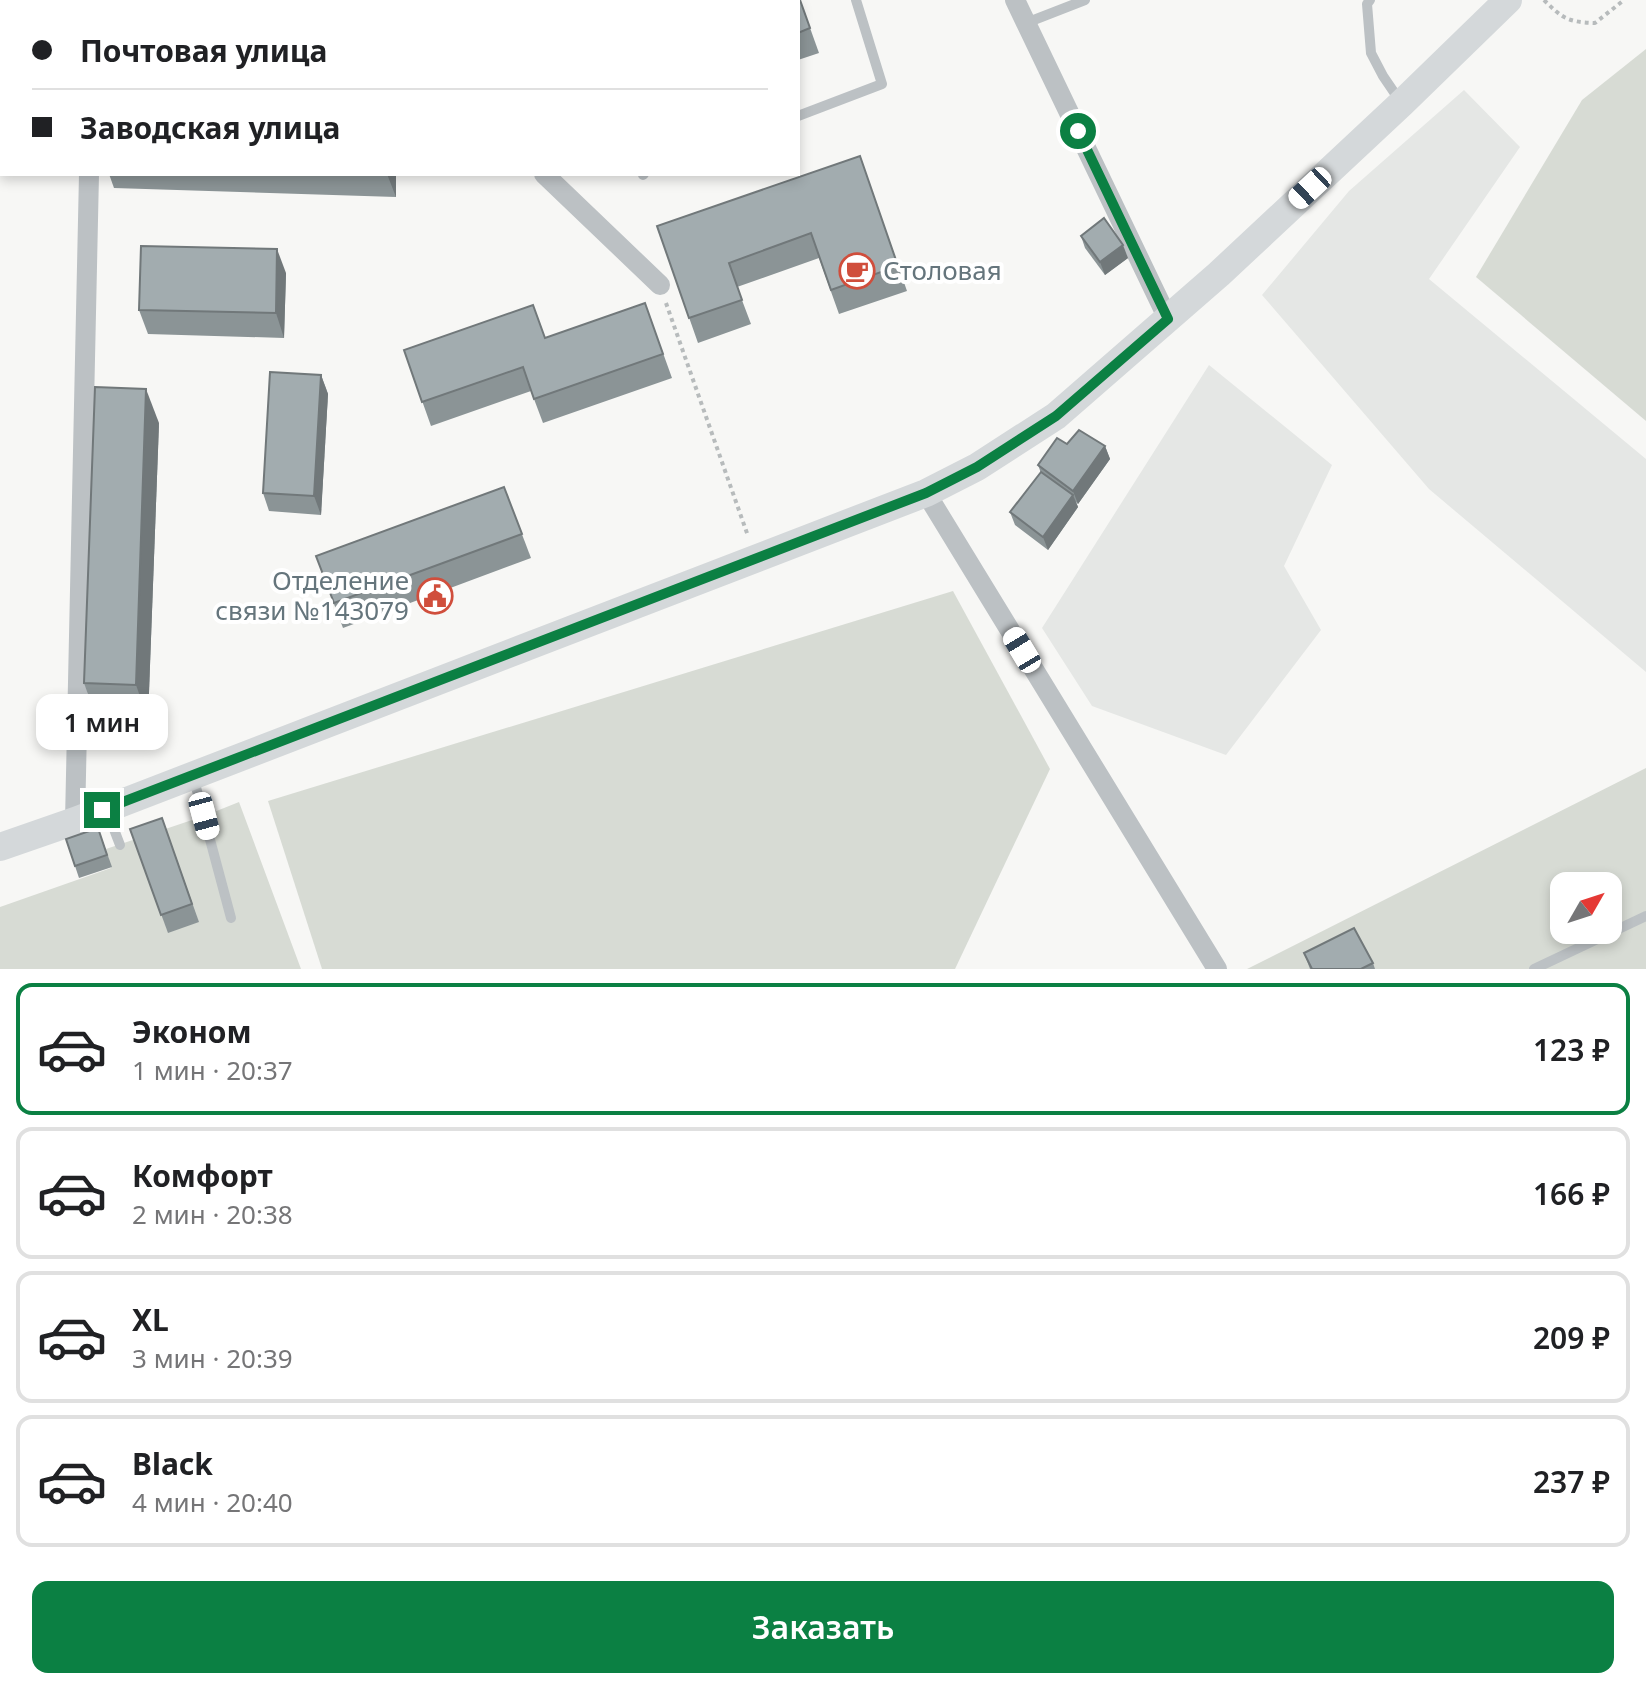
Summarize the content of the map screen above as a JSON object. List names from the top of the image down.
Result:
{
  "places": {
    "cafe": ["Столовая"],
    "public building": ["Отделение связи №143079"]
  },
  "north": "top right",
  "page": {
    "banner": ["Почтовая улица", "Заводская улица"],
    "bubble": "1 мин",
    "list": [
      {
        "name": "Эконом",
        "note": "1 мин · 20:37",
        "value": "123 ₽"
      },
      {
        "name": "Комфорт",
        "note": "2 мин · 20:38",
        "value": "166 ₽"
      },
      {
        "name": "XL",
        "note": "3 мин · 20:39",
        "value": "209 ₽"
      },
      {
        "name": "Black",
        "note": "4 мин · 20:40",
        "value": "237 ₽"
      }
    ],
    "buttons": "Заказать"
  }
}
